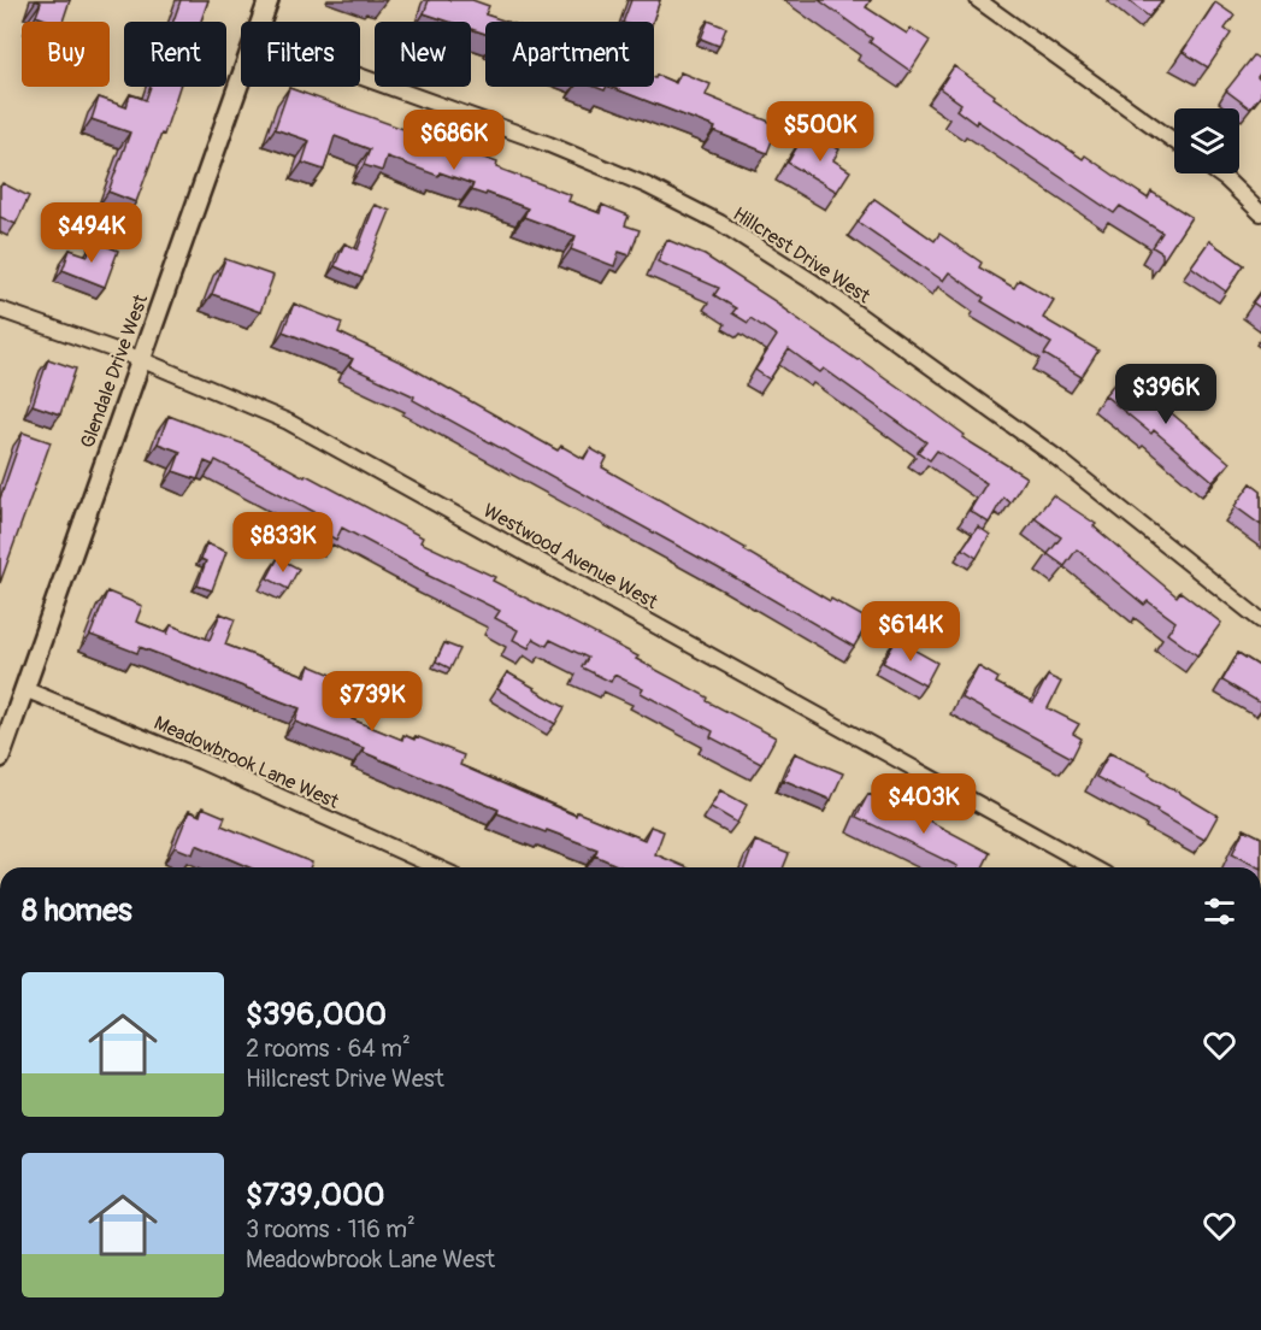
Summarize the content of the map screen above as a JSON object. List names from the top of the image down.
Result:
{
  "streets": {
    "street": [
      "Hillcrest Drive West",
      "Glendale Drive West",
      "Westwood Avenue West",
      "Meadowbrook Lane West"
    ]
  },
  "crossings": [
    ["Glendale Drive West", "Westwood Avenue West"],
    ["Glendale Drive West", "Meadowbrook Lane West"]
  ],
  "page": {
    "chip": [
      "Buy",
      "Rent",
      "Filters",
      "New",
      "Apartment"
    ],
    "price": [
      "$500K",
      "$686K",
      "$494K",
      "$396K",
      "$833K",
      "$614K",
      "$739K",
      "$403K"
    ],
    "heading": "8 homes",
    "list": [
      {
        "name": "$396,000",
        "note": "2 rooms · 64 m² · Hillcrest Drive West"
      },
      {
        "name": "$739,000",
        "note": "3 rooms · 116 m² · Meadowbrook Lane West"
      }
    ]
  }
}
